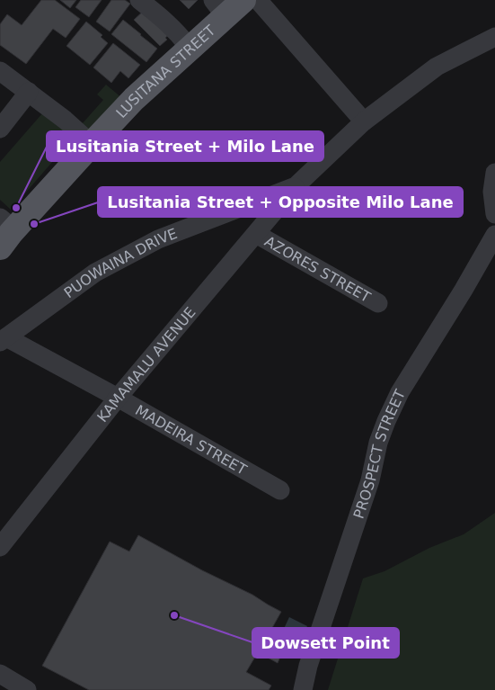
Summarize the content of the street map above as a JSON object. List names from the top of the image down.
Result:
{
  "streets": {
    "main road": ["LUSITANA STREET"],
    "street": [
      "PUOWAINA DRIVE",
      "AZORES STREET",
      "KAMAMALU AVENUE",
      "MADEIRA STREET",
      "PROSPECT STREET"
    ]
  },
  "crossings": [
    ["PUOWAINA DRIVE", "KAMAMALU AVENUE"],
    ["PUOWAINA DRIVE", "MADEIRA STREET"],
    ["AZORES STREET", "KAMAMALU AVENUE"],
    ["KAMAMALU AVENUE", "MADEIRA STREET"]
  ],
  "places": ["Lusitania Street + Milo Lane", "Lusitania Street + Opposite Milo Lane", "Dowsett Point"]
}
